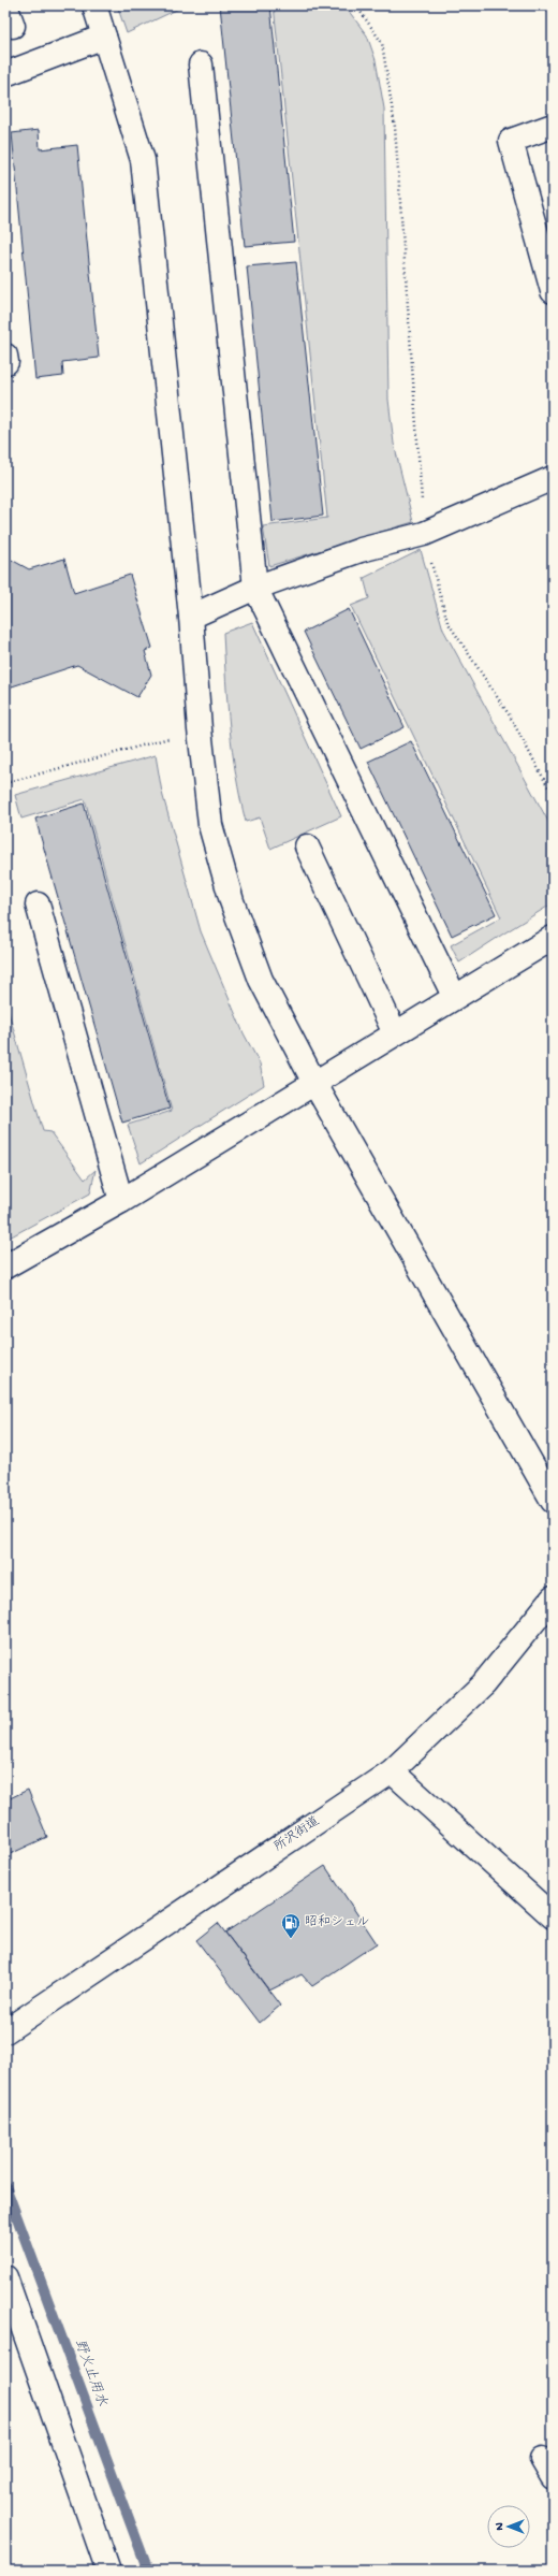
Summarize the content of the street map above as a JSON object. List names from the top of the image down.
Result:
{
  "streets": {
    "street": ["所沢街道"]
  },
  "water": ["野火止用水"],
  "places": {
    "fuel station": ["昭和シェル"]
  },
  "north": "left"
}
